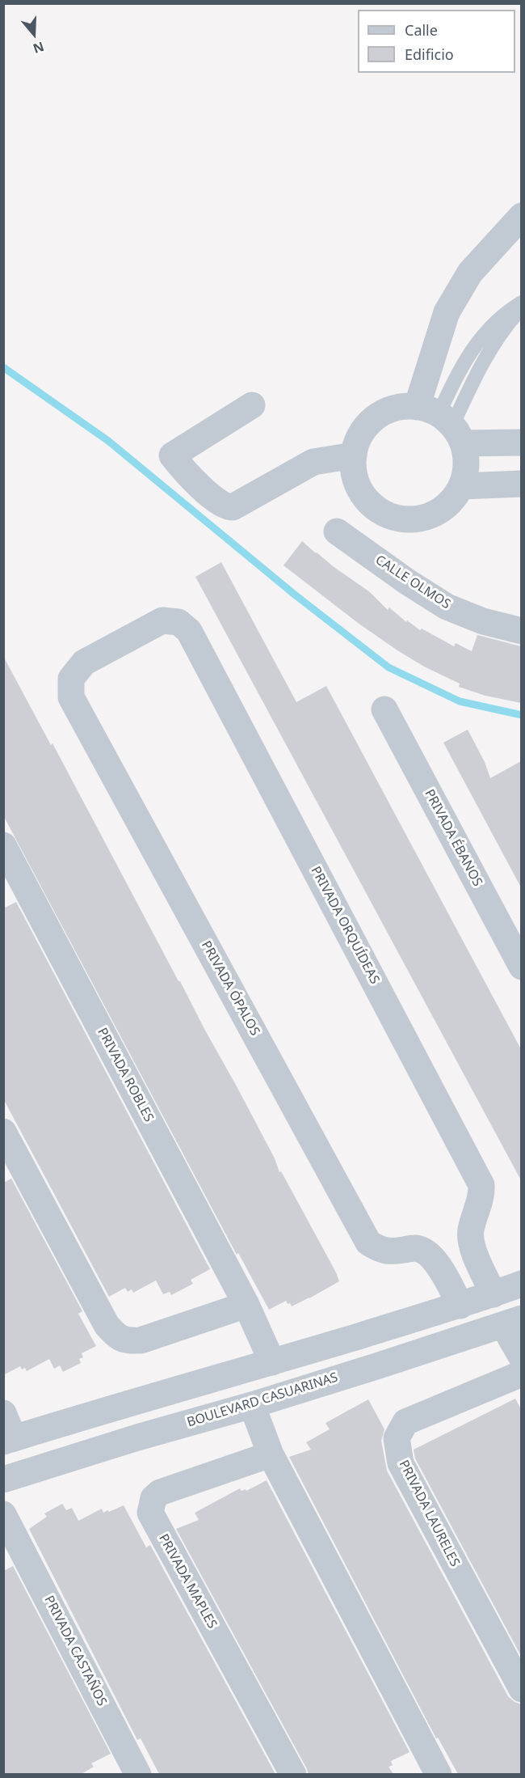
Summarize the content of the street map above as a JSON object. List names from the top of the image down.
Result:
{
  "streets": {
    "street": [
      "CALLE OLMOS",
      "PRIVADA ÉBANOS",
      "PRIVADA ORQUÍDEAS",
      "PRIVADA ÓPALOS",
      "PRIVADA ROBLES",
      "BOULEVARD CASUARINAS",
      "PRIVADA LAURELES",
      "PRIVADA MAPLES",
      "PRIVADA CASTAÑOS"
    ]
  },
  "crossings": [
    ["PRIVADA ORQUÍDEAS", "PRIVADA ÓPALOS"]
  ],
  "legend": ["Calle", "Edificio"],
  "north": "bottom"
}
